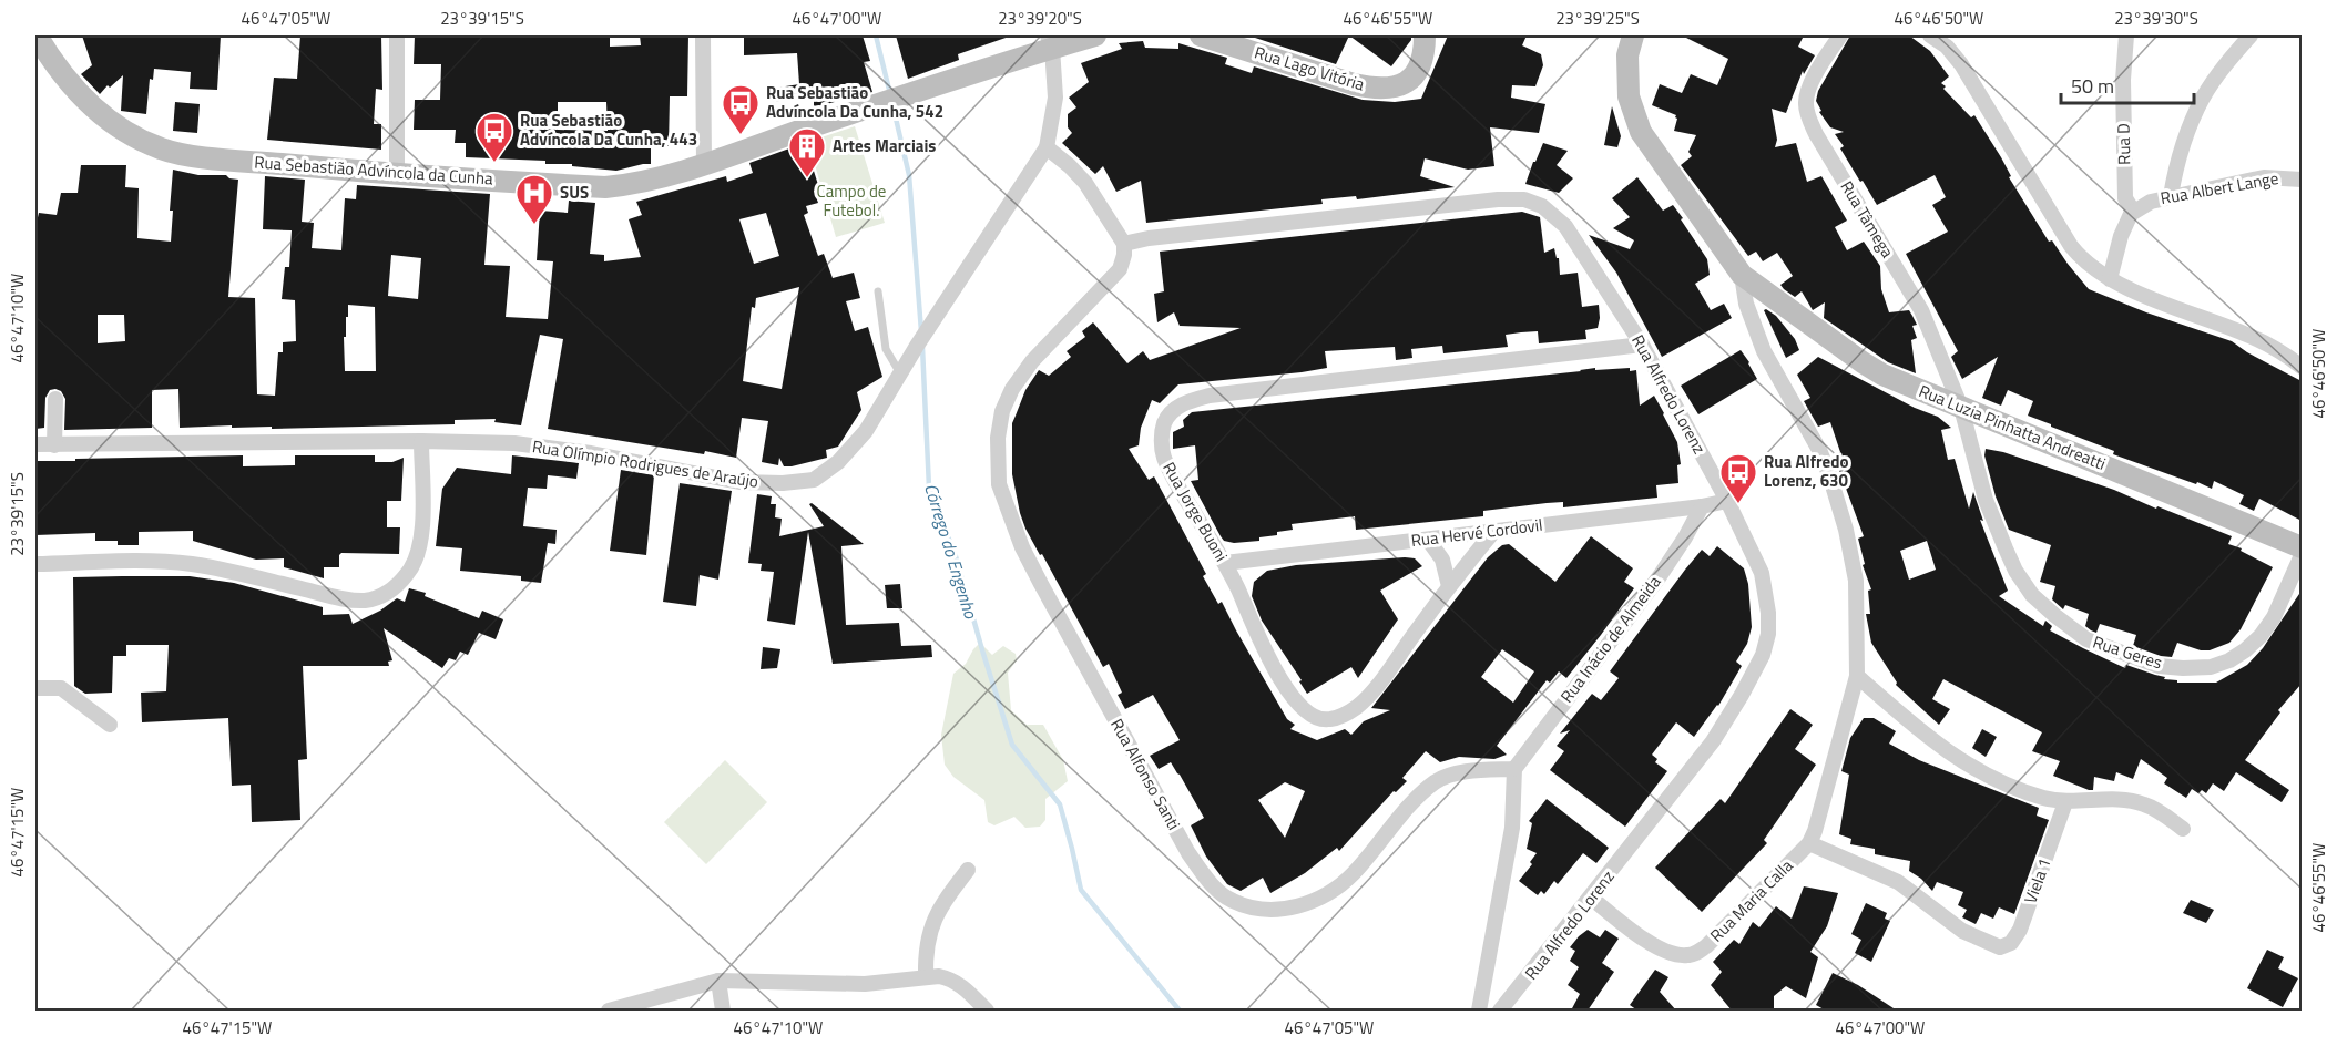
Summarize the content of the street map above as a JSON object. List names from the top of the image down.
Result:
{
  "streets": {
    "street": [
      "Rua Lago Vitória",
      "Rua D",
      "Rua Sebastião Advíncola da Cunha",
      "Rua Albert Lange",
      "Rua Tâmega",
      "Rua Alfredo Lorenz",
      "Rua Luzia Pinhatta Andreatti",
      "Rua Olímpio Rodrigues de Araújo",
      "Rua Jorge Buoni",
      "Rua Hervé Cordovil",
      "Rua Inácio de Almeida",
      "Rua Geres",
      "Rua Alfonso Santi",
      "Viela 1",
      "Rua Maria Calla"
    ]
  },
  "crossings": [
    ["Rua D", "Rua Albert Lange"],
    ["Rua Sebastião Advíncola da Cunha", "Rua Olímpio Rodrigues de Araújo"],
    ["Rua Tâmega", "Rua Luzia Pinhatta Andreatti"],
    ["Rua Tâmega", "Rua Geres"],
    ["Rua Alfredo Lorenz", "Rua Jorge Buoni"],
    ["Rua Alfredo Lorenz", "Rua Hervé Cordovil"],
    ["Rua Alfredo Lorenz", "Rua Alfonso Santi"],
    ["Rua Alfredo Lorenz", "Rua Maria Calla"],
    ["Rua Luzia Pinhatta Andreatti", "Rua Geres"],
    ["Rua Jorge Buoni", "Rua Hervé Cordovil"],
    ["Rua Hervé Cordovil", "Rua Inácio de Almeida"],
    ["Rua Inácio de Almeida", "Rua Alfonso Santi"],
    ["Viela 1", "Rua Maria Calla"]
  ],
  "water": ["Córrego do Engenho"],
  "parks": ["Campo de Futebol."],
  "places": {
    "bus stop": ["Rua Sebastião Advíncola Da Cunha, 542", "Rua Sebastião Advíncola Da Cunha, 443", "Rua Alfredo Lorenz, 630"],
    "building": ["Artes Marciais"],
    "hospital": ["SUS"]
  },
  "scale_bar": "50 m",
  "coordinates": [
    "46°47'05\"W",
    "23°39'15\"S",
    "46°47'00\"W",
    "23°39'20\"S",
    "46°46'55\"W",
    "23°39'25\"S",
    "46°46'50\"W",
    "23°39'30\"S",
    "46°47'10\"W",
    "46°47'15\"W"
  ]
}
